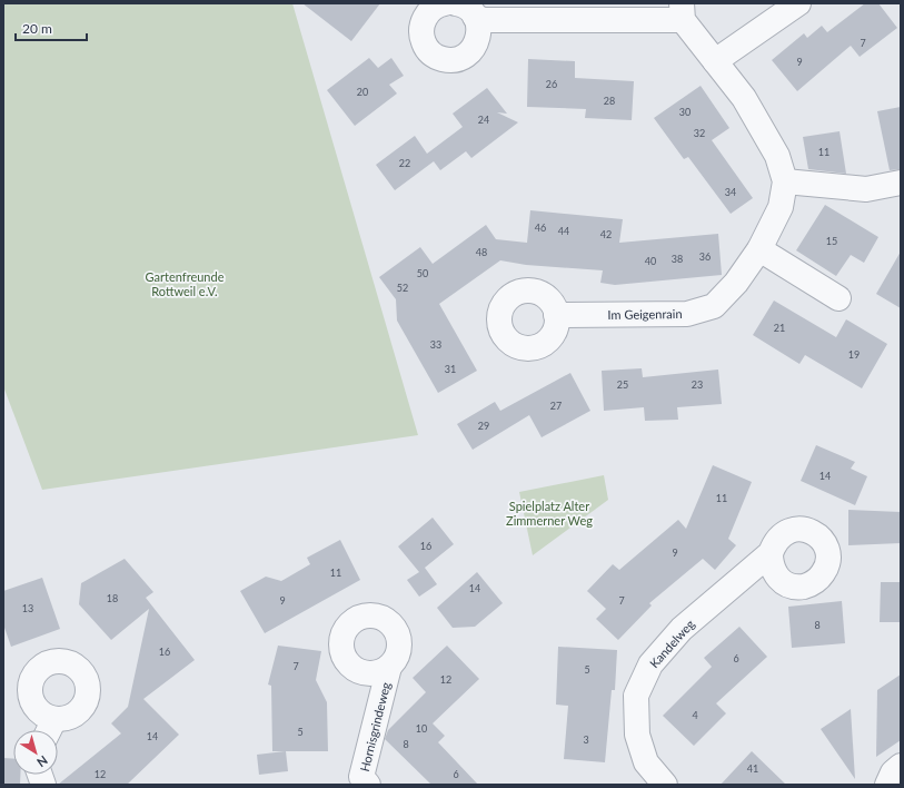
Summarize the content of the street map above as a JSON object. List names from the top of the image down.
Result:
{
  "streets": {
    "street": ["Im Geigenrain", "Kandelweg", "Hornisgrindeweg"]
  },
  "parks": ["Gartenfreunde Rottweil e.V.", "Spielplatz Alter Zimmerner Weg"],
  "house_numbers": [
    "7",
    "9",
    "26",
    "20",
    "28",
    "30",
    "24",
    "32",
    "11",
    "22",
    "34",
    "46",
    "44",
    "42",
    "15",
    "48",
    "36",
    "38",
    "40",
    "50",
    "52",
    "21",
    "33",
    "19",
    "31",
    "25",
    "23",
    "27",
    "29",
    "14",
    "11",
    "16",
    "9",
    "11",
    "14",
    "18",
    "9",
    "7",
    "13",
    "8",
    "16",
    "6",
    "7",
    "5",
    "12",
    "4",
    "10",
    "5",
    "14",
    "3",
    "8",
    "41",
    "12",
    "6"
  ],
  "scale_bar": "20 m",
  "north": "bottom right"
}
